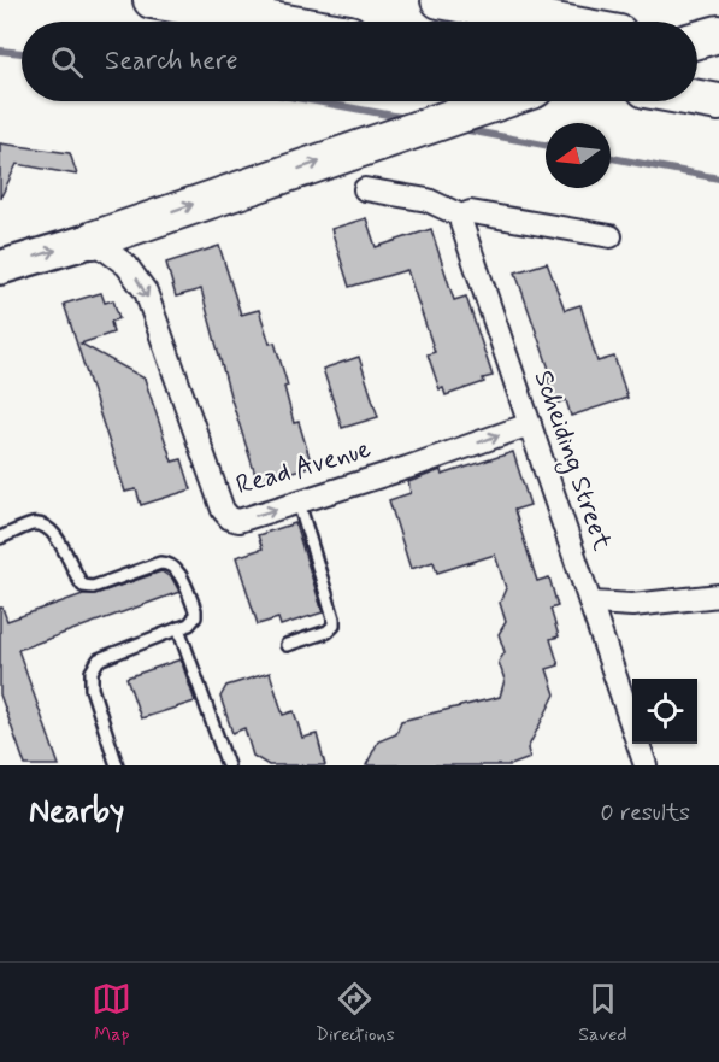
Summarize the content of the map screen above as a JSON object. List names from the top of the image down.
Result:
{
  "streets": {
    "street": ["Scheiding Street", "Read Avenue"]
  },
  "crossings": [
    ["Scheiding Street", "Read Avenue"]
  ],
  "north": "left",
  "page": {
    "search": "Search here",
    "heading": ["Nearby", "0 results"],
    "nav": ["Map", "Directions", "Saved"]
  }
}
